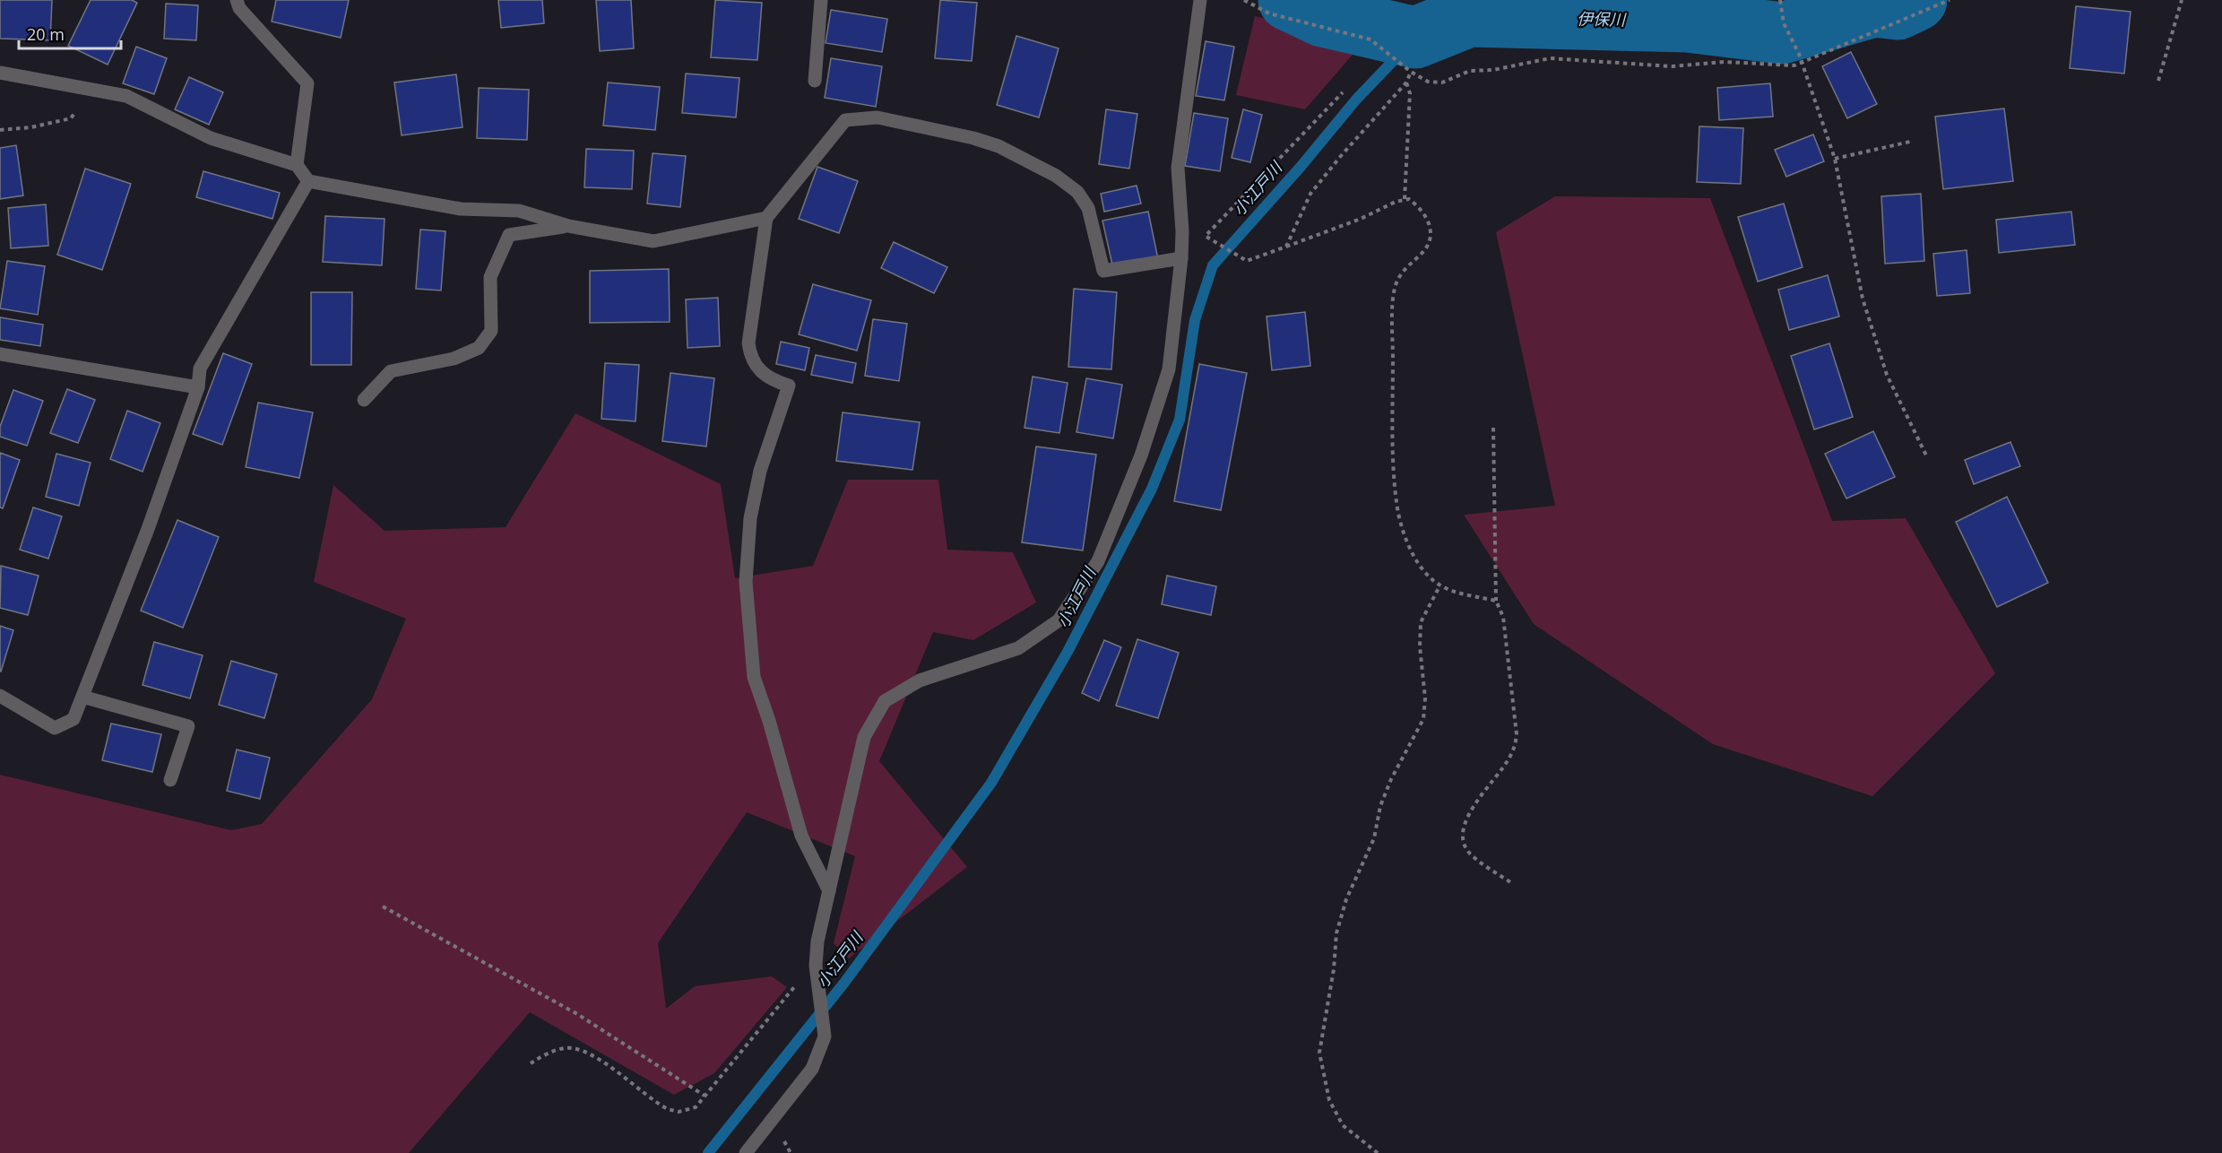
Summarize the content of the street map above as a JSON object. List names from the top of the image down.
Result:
{
  "water": ["伊保川", "小江戸川"],
  "scale_bar": "20 m"
}
